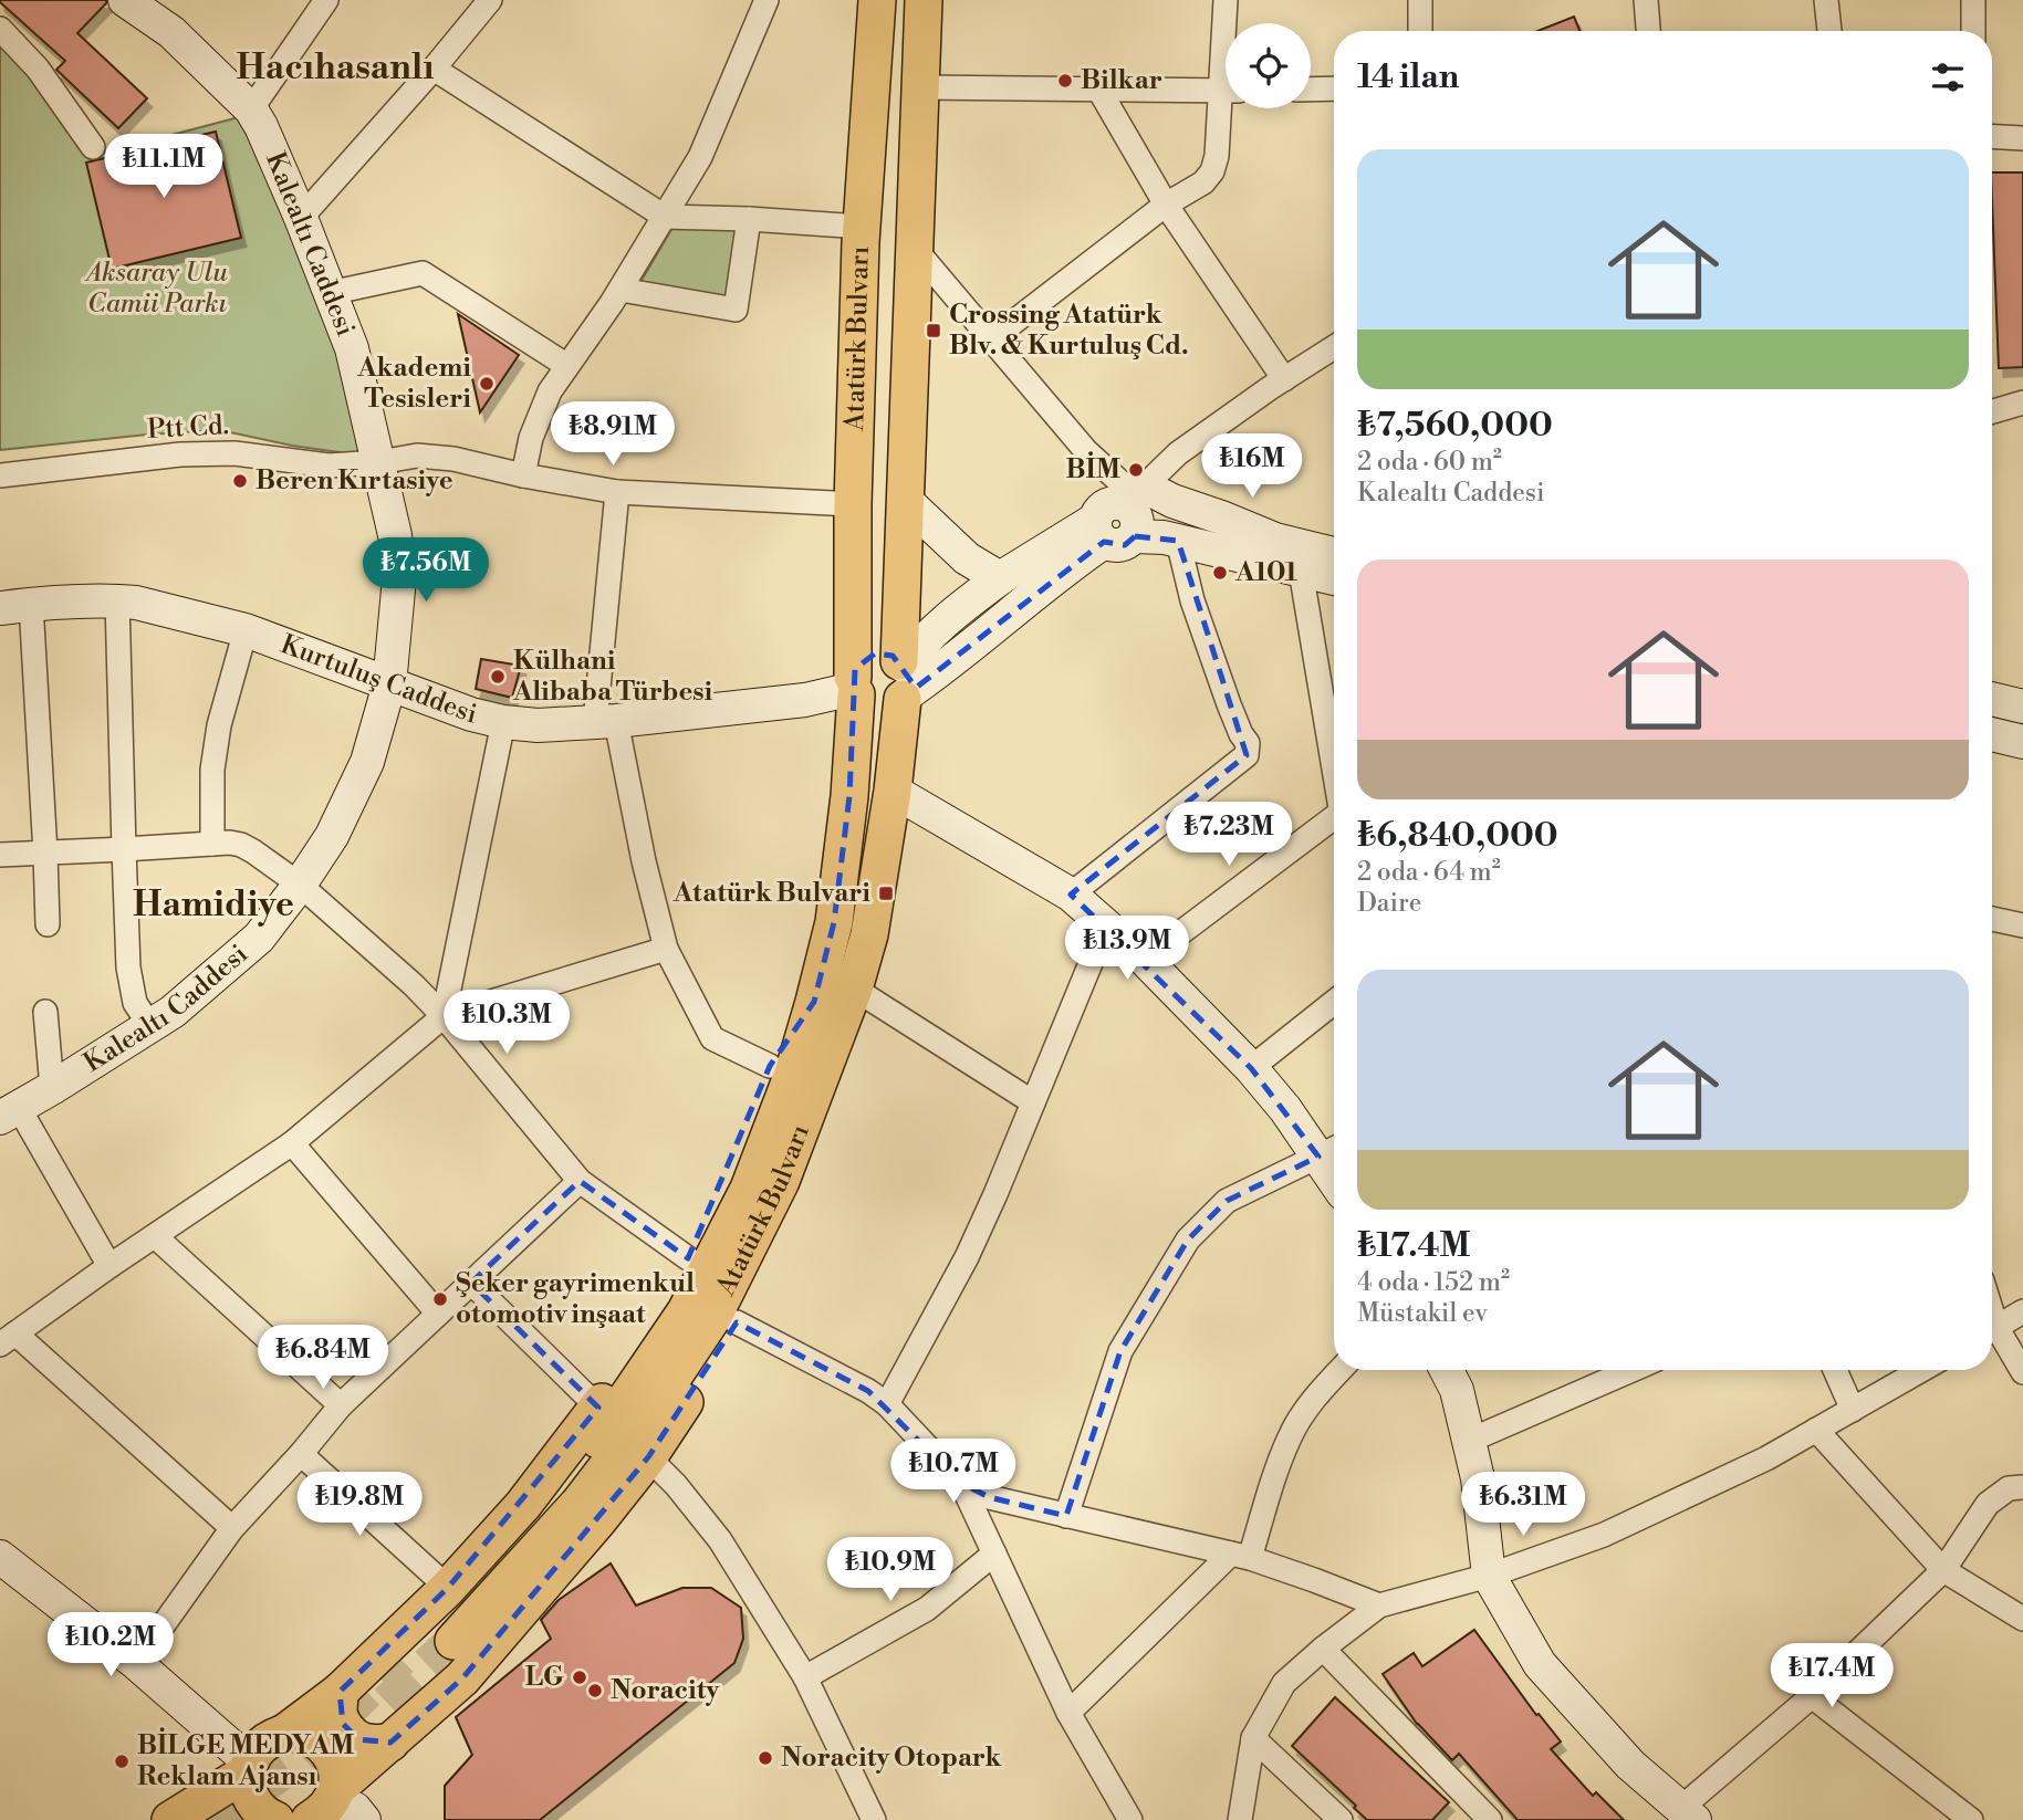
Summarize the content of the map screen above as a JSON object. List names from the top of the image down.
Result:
{
  "streets": {
    "main road": ["Atatürk Bulvarı"],
    "street": ["Kalealtı Caddesi", "Ptt Cd.", "Kurtuluş Caddesi"]
  },
  "crossings": [
    ["Kalealtı Caddesi", "Ptt Cd."],
    ["Kalealtı Caddesi", "Kurtuluş Caddesi"],
    ["Atatürk Bulvarı", "Ptt Cd."],
    ["Atatürk Bulvarı", "Kurtuluş Caddesi"]
  ],
  "districts": ["Hacıhasanlı", "Hamidiye"],
  "parks": ["Aksaray Ulu Camii Parkı"],
  "places": {
    "other": [
      "Bilkar",
      "Akademi Tesisleri",
      "BİM",
      "Beren Kırtasiye",
      "A101",
      "Külhani Alibaba Türbesi",
      "Şeker gayrimenkul otomotiv inşaat",
      "LG",
      "Noracity",
      "Noracity Otopark",
      "BİLGE MEDYAM Reklam Ajansı"
    ],
    "transit": ["Crossing Atatürk Blv. & Kurtuluş Cd.", "Atatürk Bulvari"]
  },
  "page": {
    "heading": "14 ilan",
    "list": [
      {
        "name": "₺7,560,000",
        "note": "2 oda · 60 m² · Kalealtı Caddesi"
      },
      {
        "name": "₺6,840,000",
        "note": "2 oda · 64 m² · Daire"
      },
      {
        "name": "₺17.4M",
        "note": "4 oda · 152 m² · Müstakil ev"
      }
    ],
    "price": [
      "₺11.1M",
      "₺8.91M",
      "₺16M",
      "₺7.56M",
      "₺7.23M",
      "₺13.9M",
      "₺10.3M",
      "₺6.84M",
      "₺10.7M",
      "₺19.8M",
      "₺6.31M",
      "₺10.9M",
      "₺10.2M",
      "₺17.4M"
    ]
  }
}
